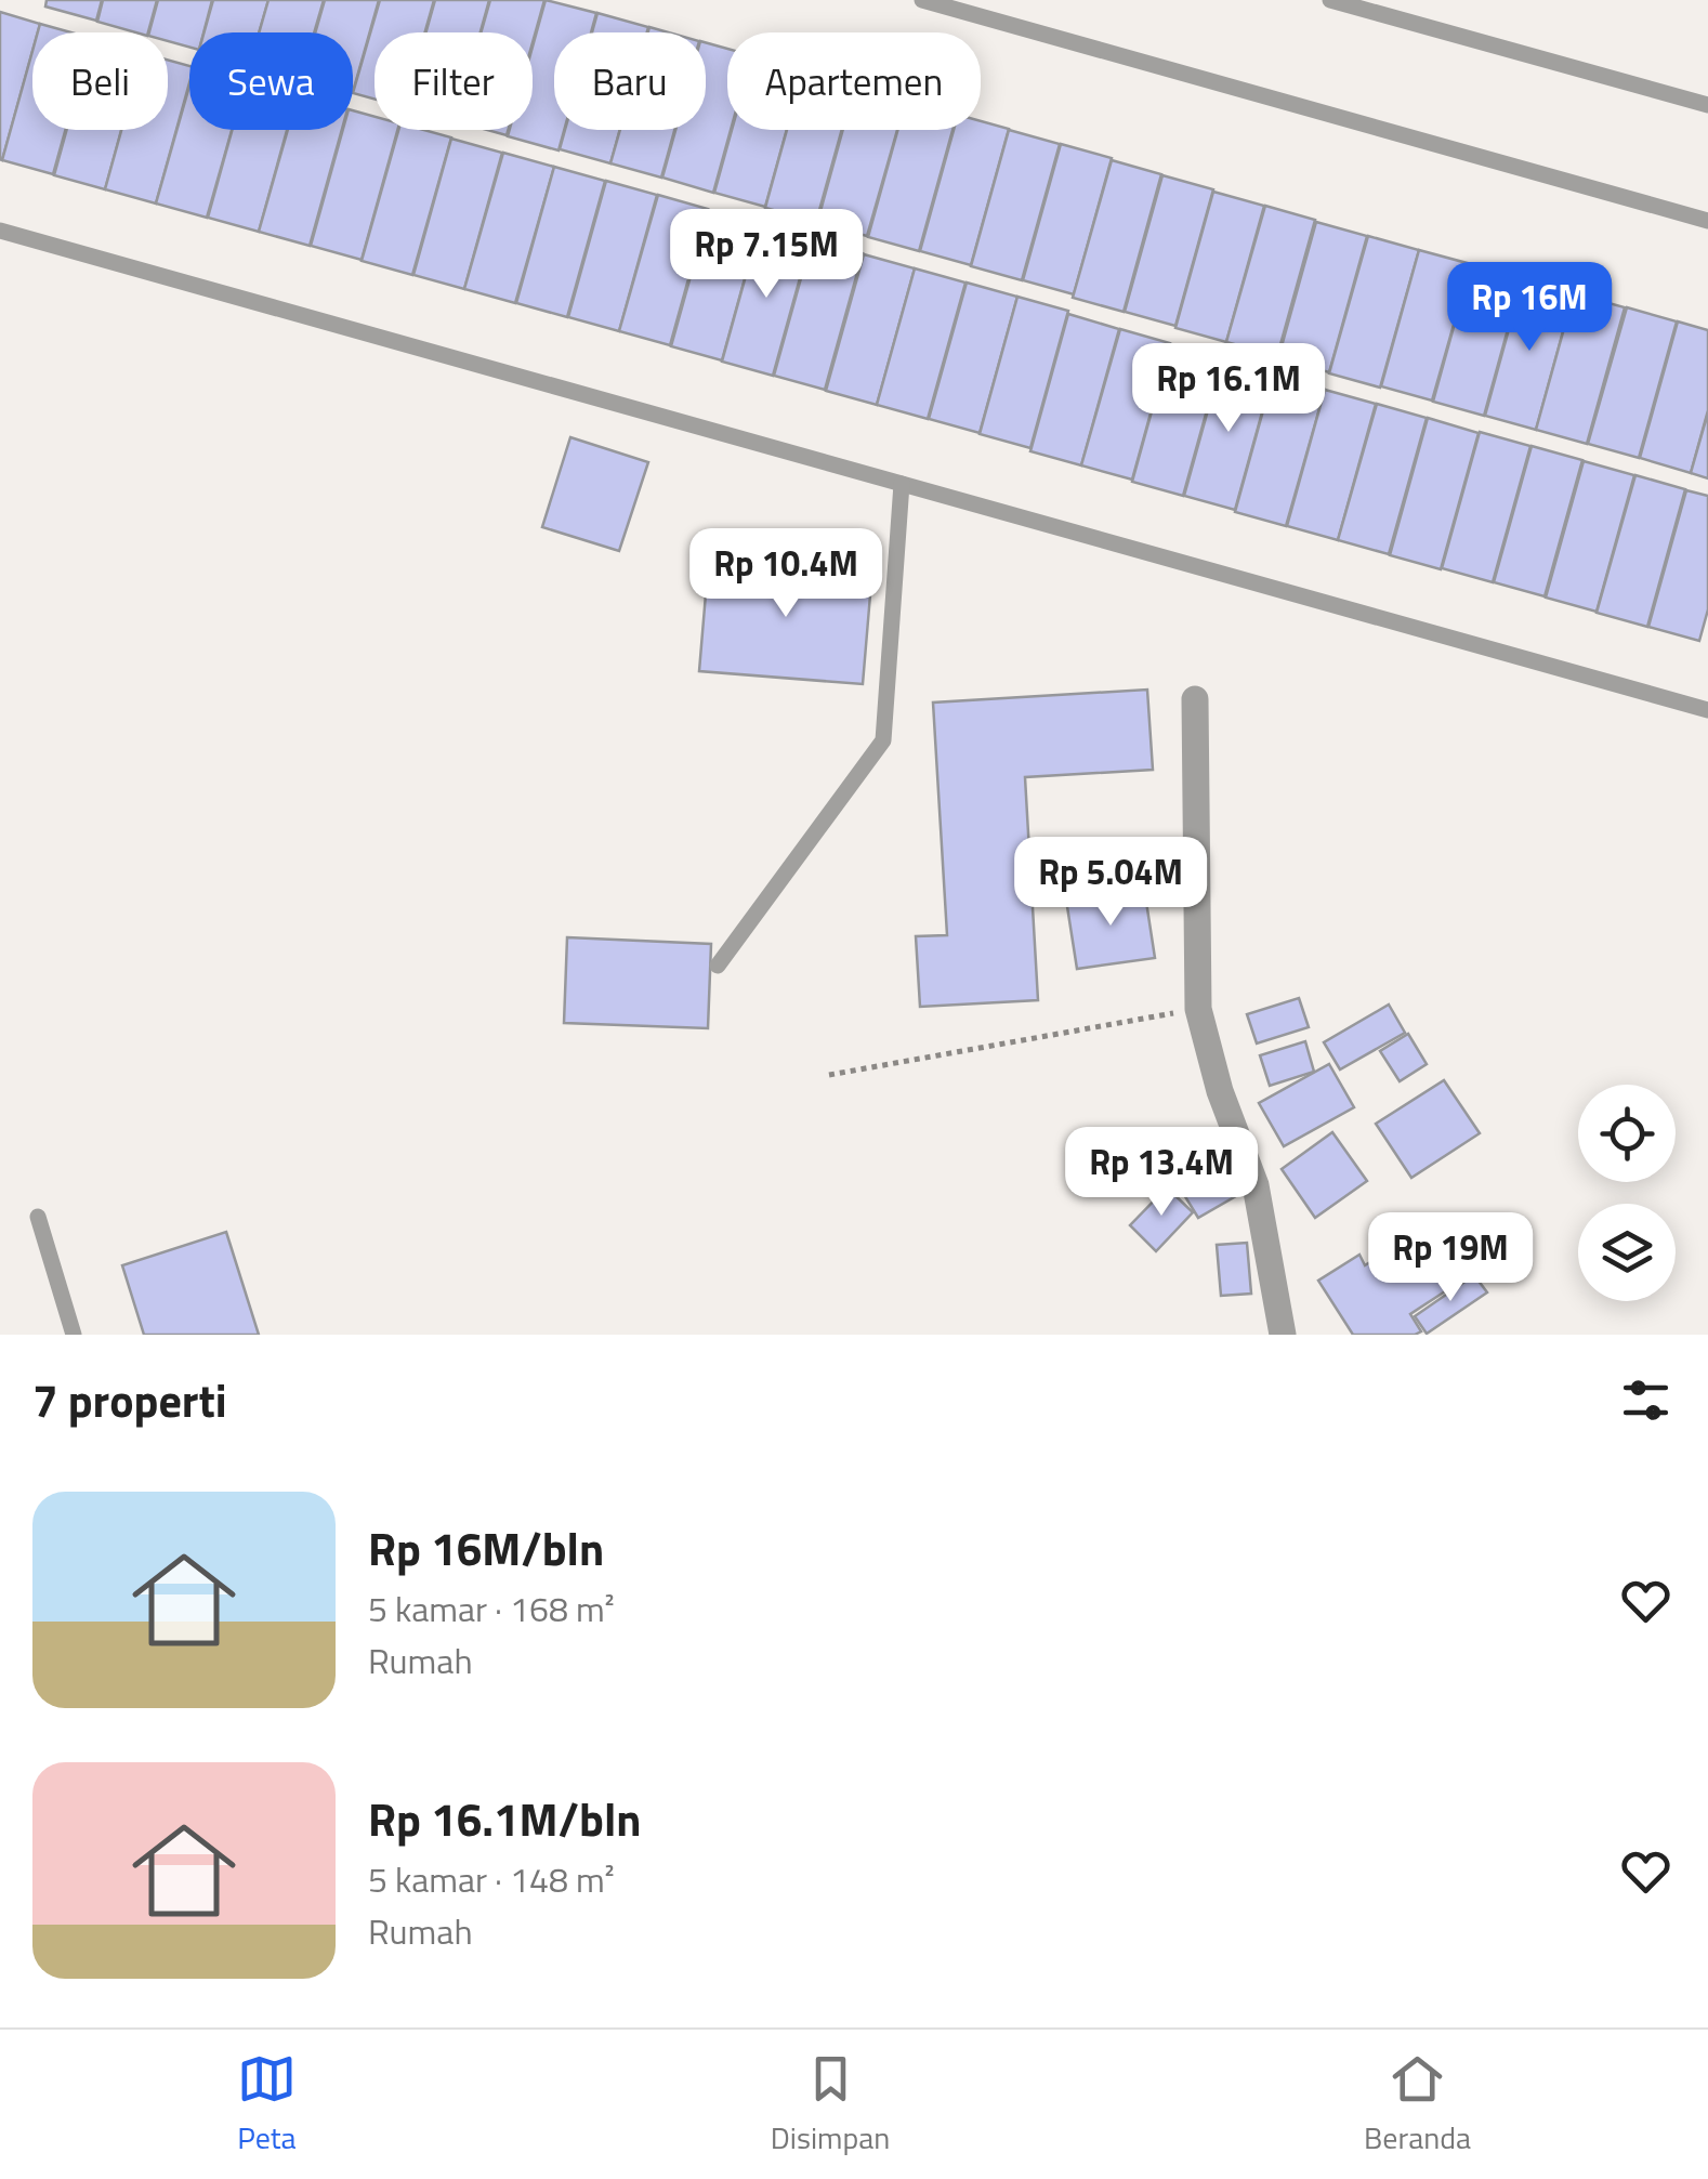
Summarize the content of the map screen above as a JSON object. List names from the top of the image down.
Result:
{
  "page": {
    "chip": [
      "Beli",
      "Sewa",
      "Filter",
      "Baru",
      "Apartemen"
    ],
    "price": [
      "Rp 7.15M",
      "Rp 16M",
      "Rp 16.1M",
      "Rp 10.4M",
      "Rp 5.04M",
      "Rp 13.4M",
      "Rp 19M"
    ],
    "heading": "7 properti",
    "list": [
      {
        "name": "Rp 16M/bln",
        "note": "5 kamar · 168 m² · Rumah"
      },
      {
        "name": "Rp 16.1M/bln",
        "note": "5 kamar · 148 m² · Rumah"
      }
    ],
    "tabs": ["Peta", "Disimpan", "Beranda"]
  }
}
